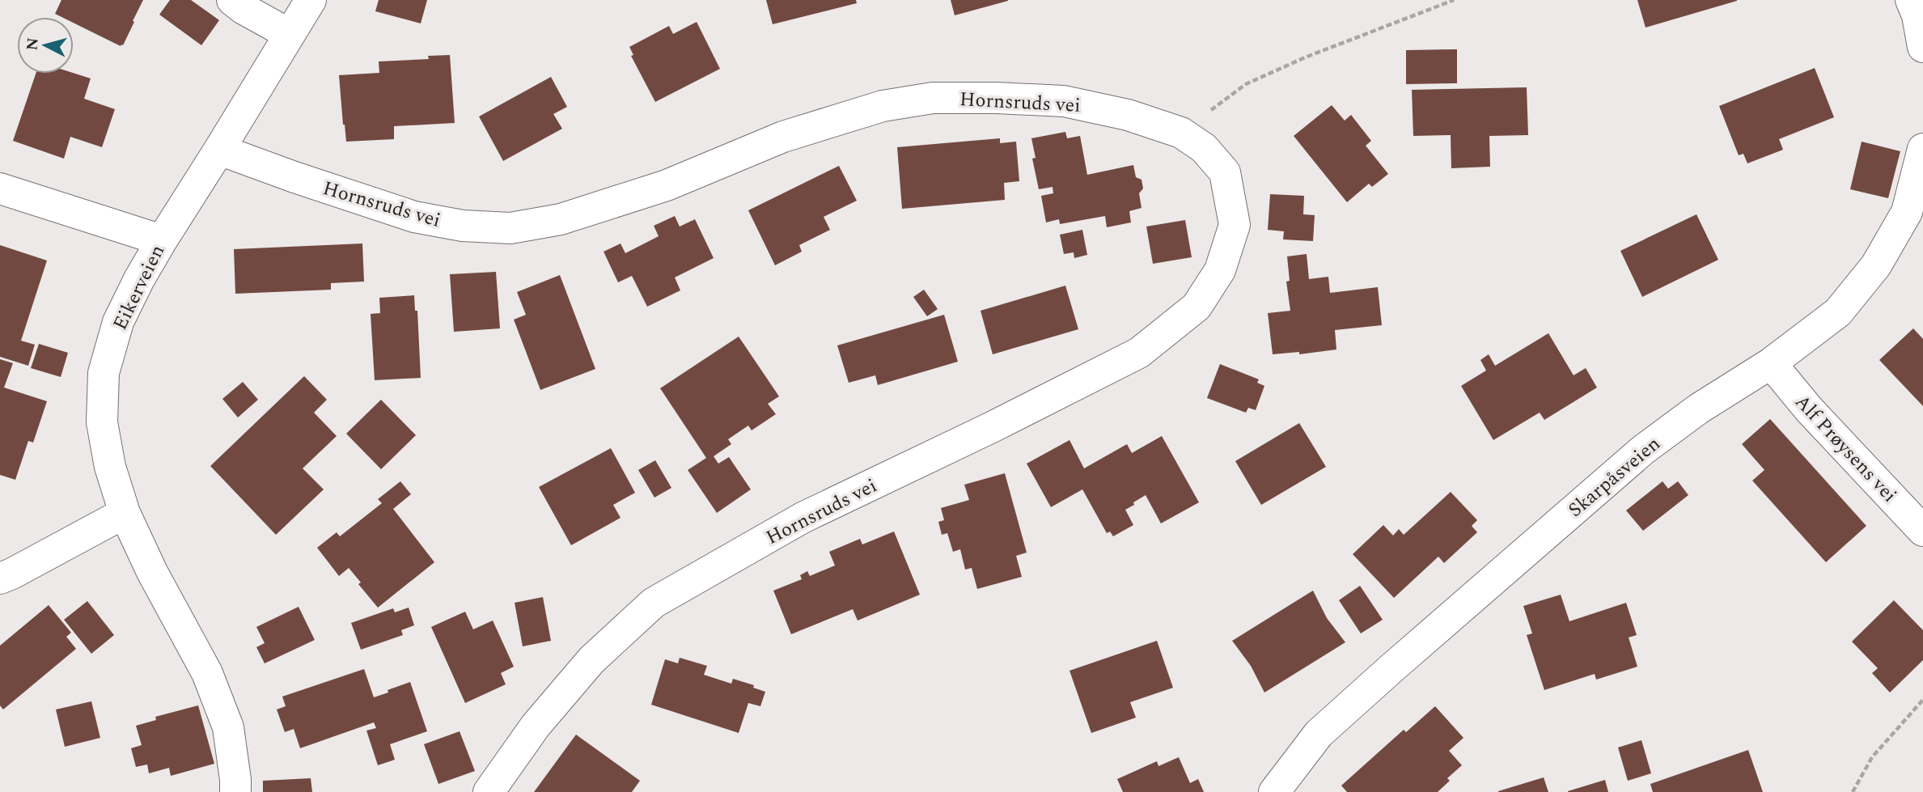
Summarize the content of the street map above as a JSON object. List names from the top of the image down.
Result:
{
  "streets": {
    "street": [
      "Hornsruds vei",
      "Eikerveien",
      "Alf Prøysens vei",
      "Skarpåsveien"
    ]
  },
  "crossings": [
    ["Hornsruds vei", "Eikerveien"],
    ["Alf Prøysens vei", "Skarpåsveien"]
  ],
  "north": "left"
}
